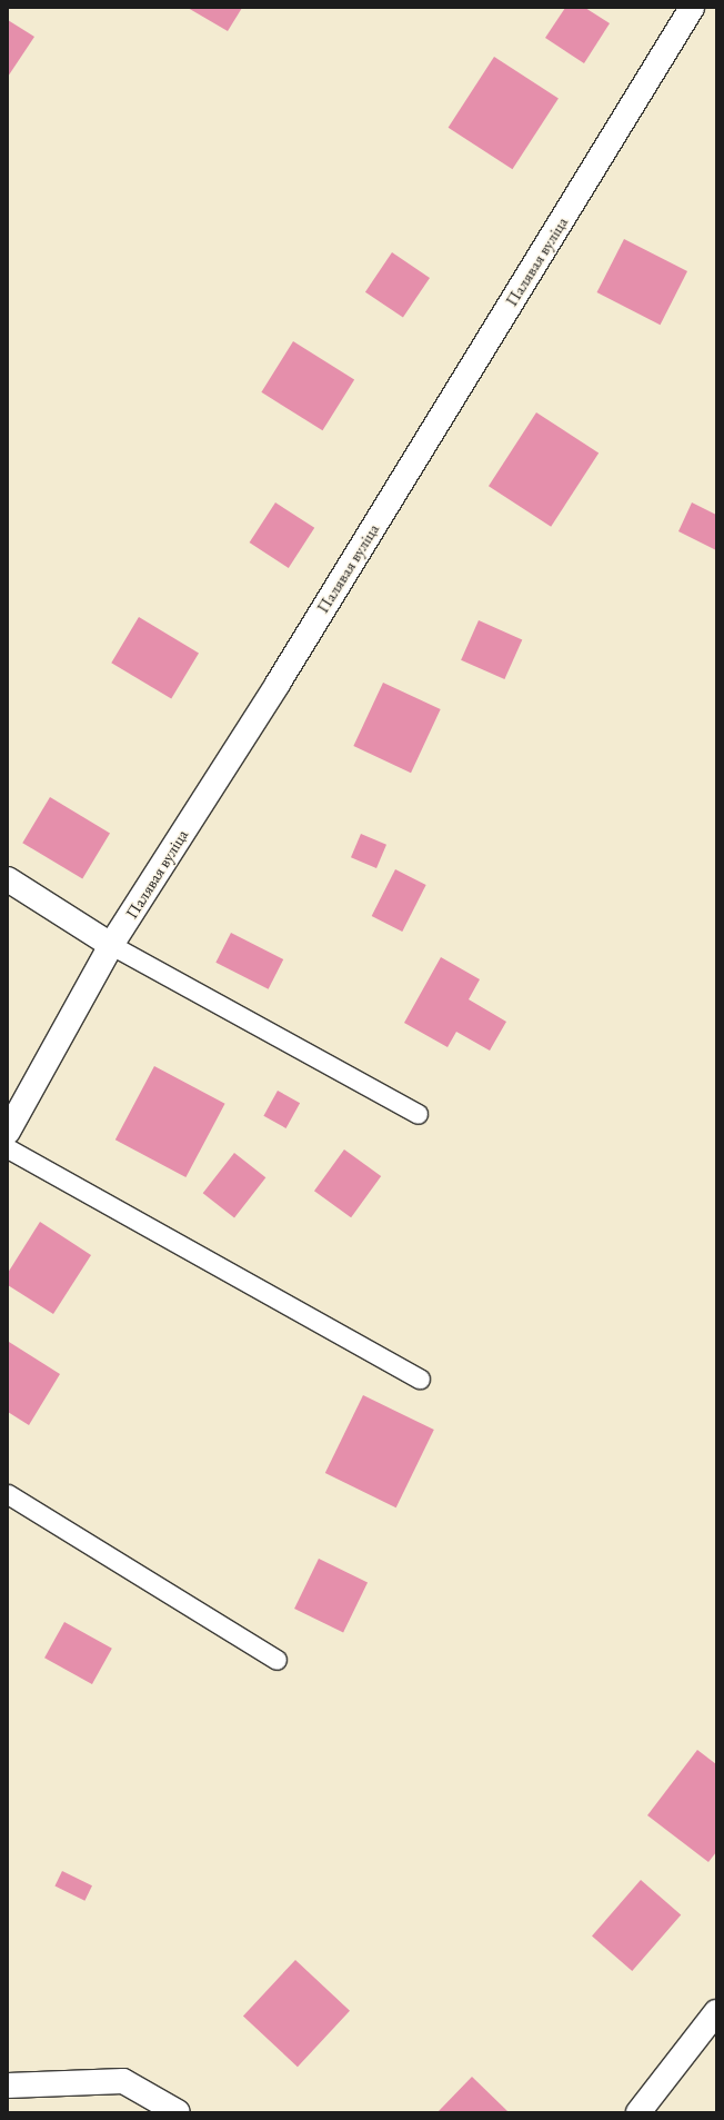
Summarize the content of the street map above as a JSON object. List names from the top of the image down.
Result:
{
  "streets": {
    "street": ["Палявая вуліца"]
  }
}
